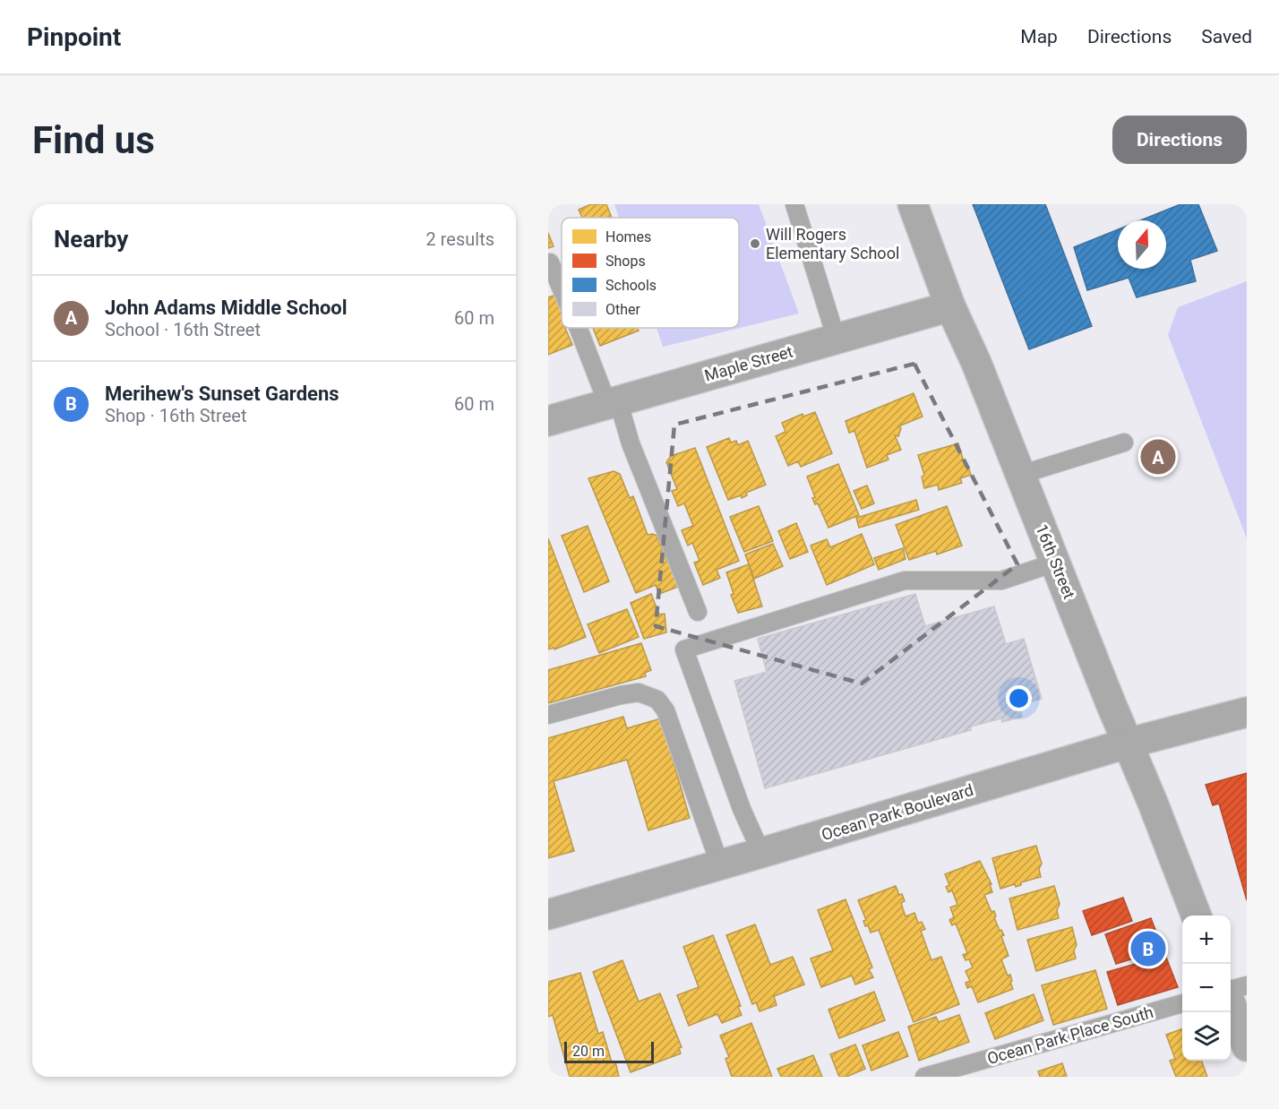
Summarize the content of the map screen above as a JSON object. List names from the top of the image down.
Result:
{
  "streets": {
    "street": ["Maple Street", "16th Street", "Ocean Park Boulevard"],
    "lane": ["Ocean Park Place South"]
  },
  "crossings": [
    ["Maple Street", "16th Street"],
    ["16th Street", "Ocean Park Boulevard"]
  ],
  "places": ["Will Rogers Elementary School"],
  "legend": [
    "Homes",
    "Shops",
    "Schools",
    "Other"
  ],
  "scale_bar": "20 m",
  "north": "top",
  "page": {
    "header": "Pinpoint",
    "nav": ["Map", "Directions", "Saved"],
    "buttons": "Directions",
    "title": "Find us",
    "heading": ["Nearby", "2 results"],
    "list": [
      {
        "mark": "A",
        "name": "John Adams Middle School",
        "note": "School · 16th Street",
        "value": "60 m"
      },
      {
        "mark": "B",
        "name": "Merihew's Sunset Gardens",
        "note": "Shop · 16th Street",
        "value": "60 m"
      }
    ],
    "pins": ["A", "B"],
    "map_buttons": ["+", "−"],
    "scale": "20 m"
  }
}
